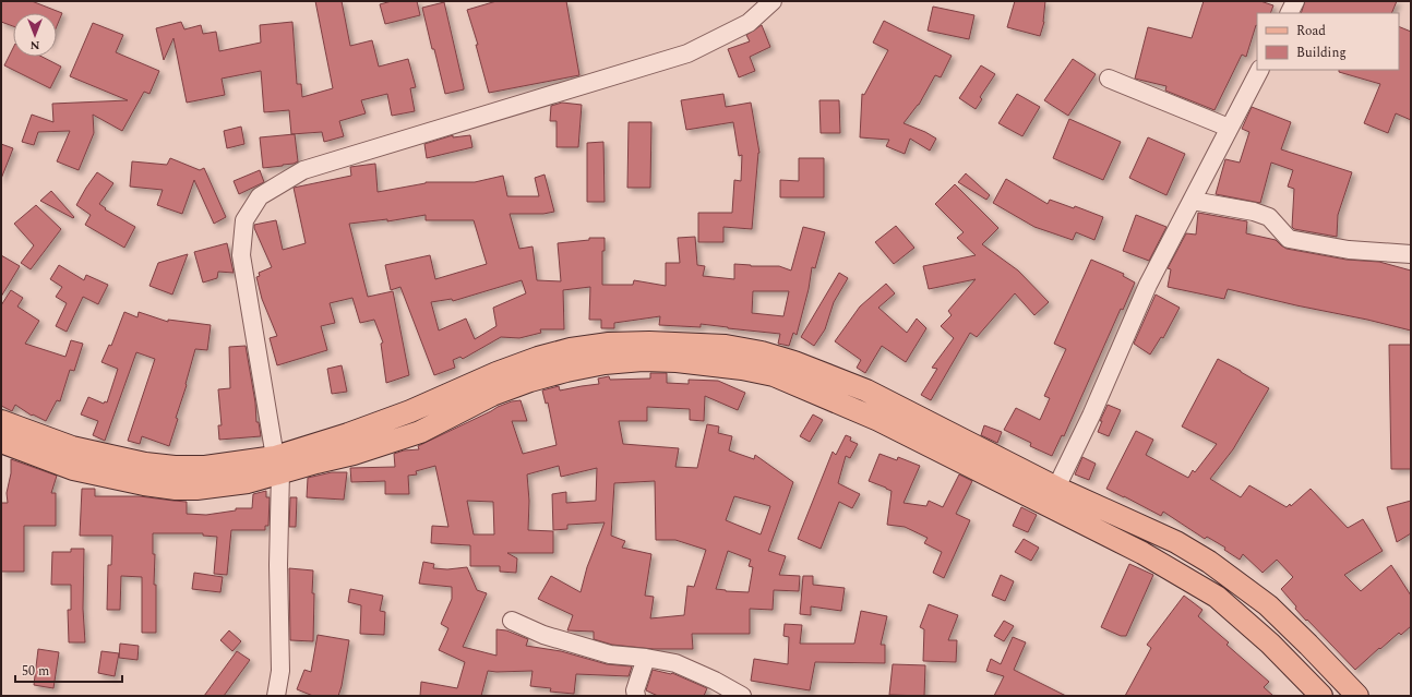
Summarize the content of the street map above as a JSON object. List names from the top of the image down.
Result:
{
  "legend": ["Road", "Building"],
  "scale_bar": "50 m",
  "north": "bottom"
}
